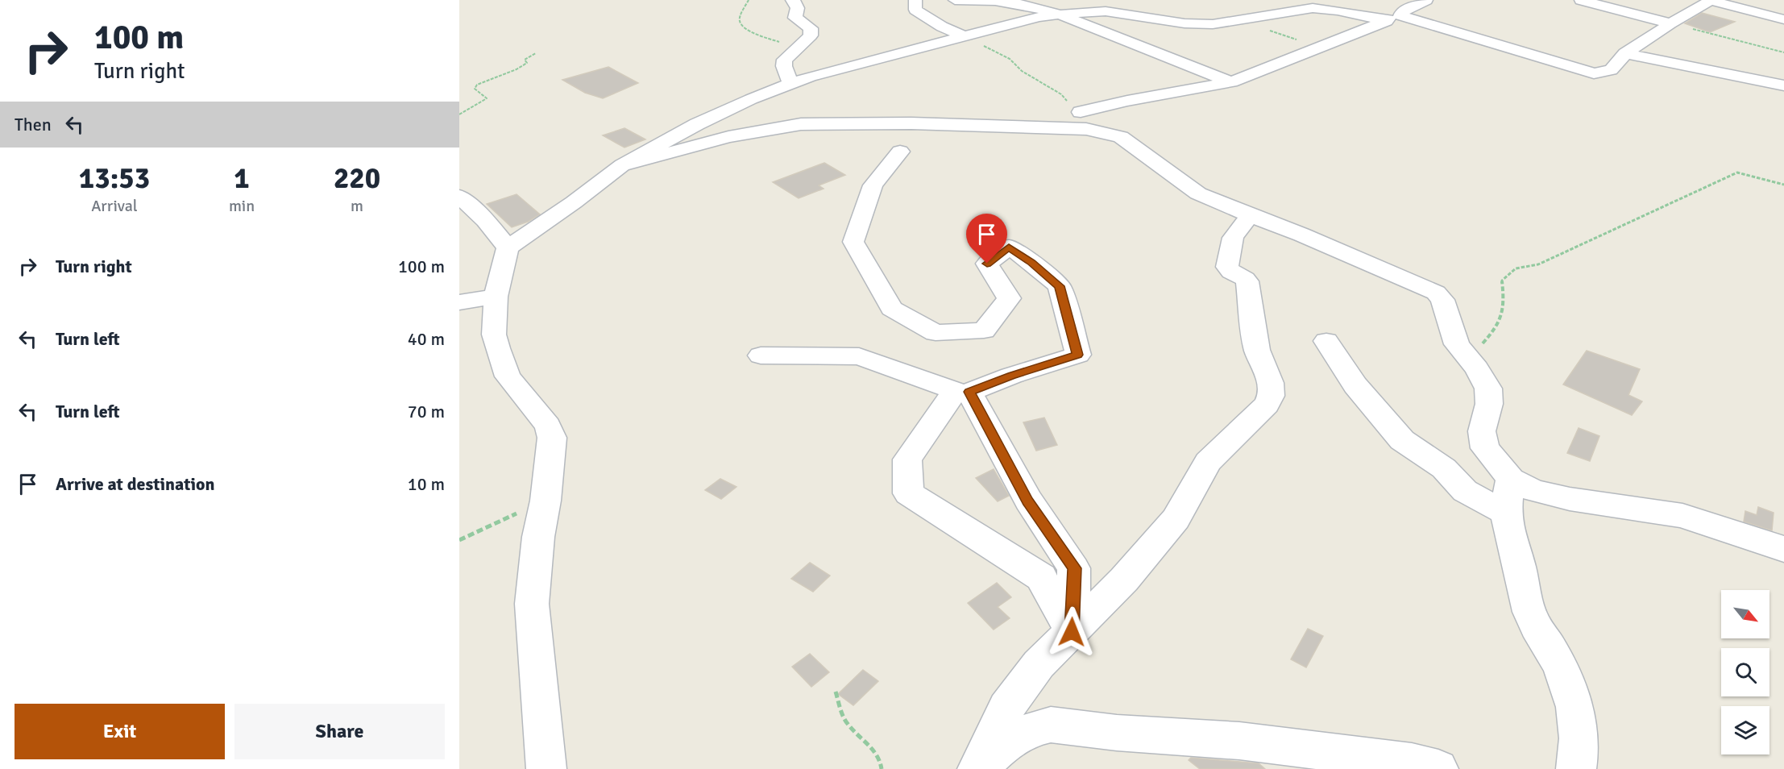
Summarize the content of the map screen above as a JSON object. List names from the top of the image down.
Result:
{
  "north": "bottom right",
  "page": {
    "turn": ["100 m", "Turn right"],
    "then": "Then",
    "eta": [
      "13:53",
      "Arrival",
      "1",
      "min",
      "220",
      "m"
    ],
    "list": [
      {
        "name": "Turn right",
        "value": "100 m"
      },
      {
        "name": "Turn left",
        "value": "40 m"
      },
      {
        "name": "Turn left",
        "value": "70 m"
      },
      {
        "name": "Arrive at destination",
        "value": "10 m"
      }
    ],
    "buttons": ["Exit", "Share"]
  }
}
